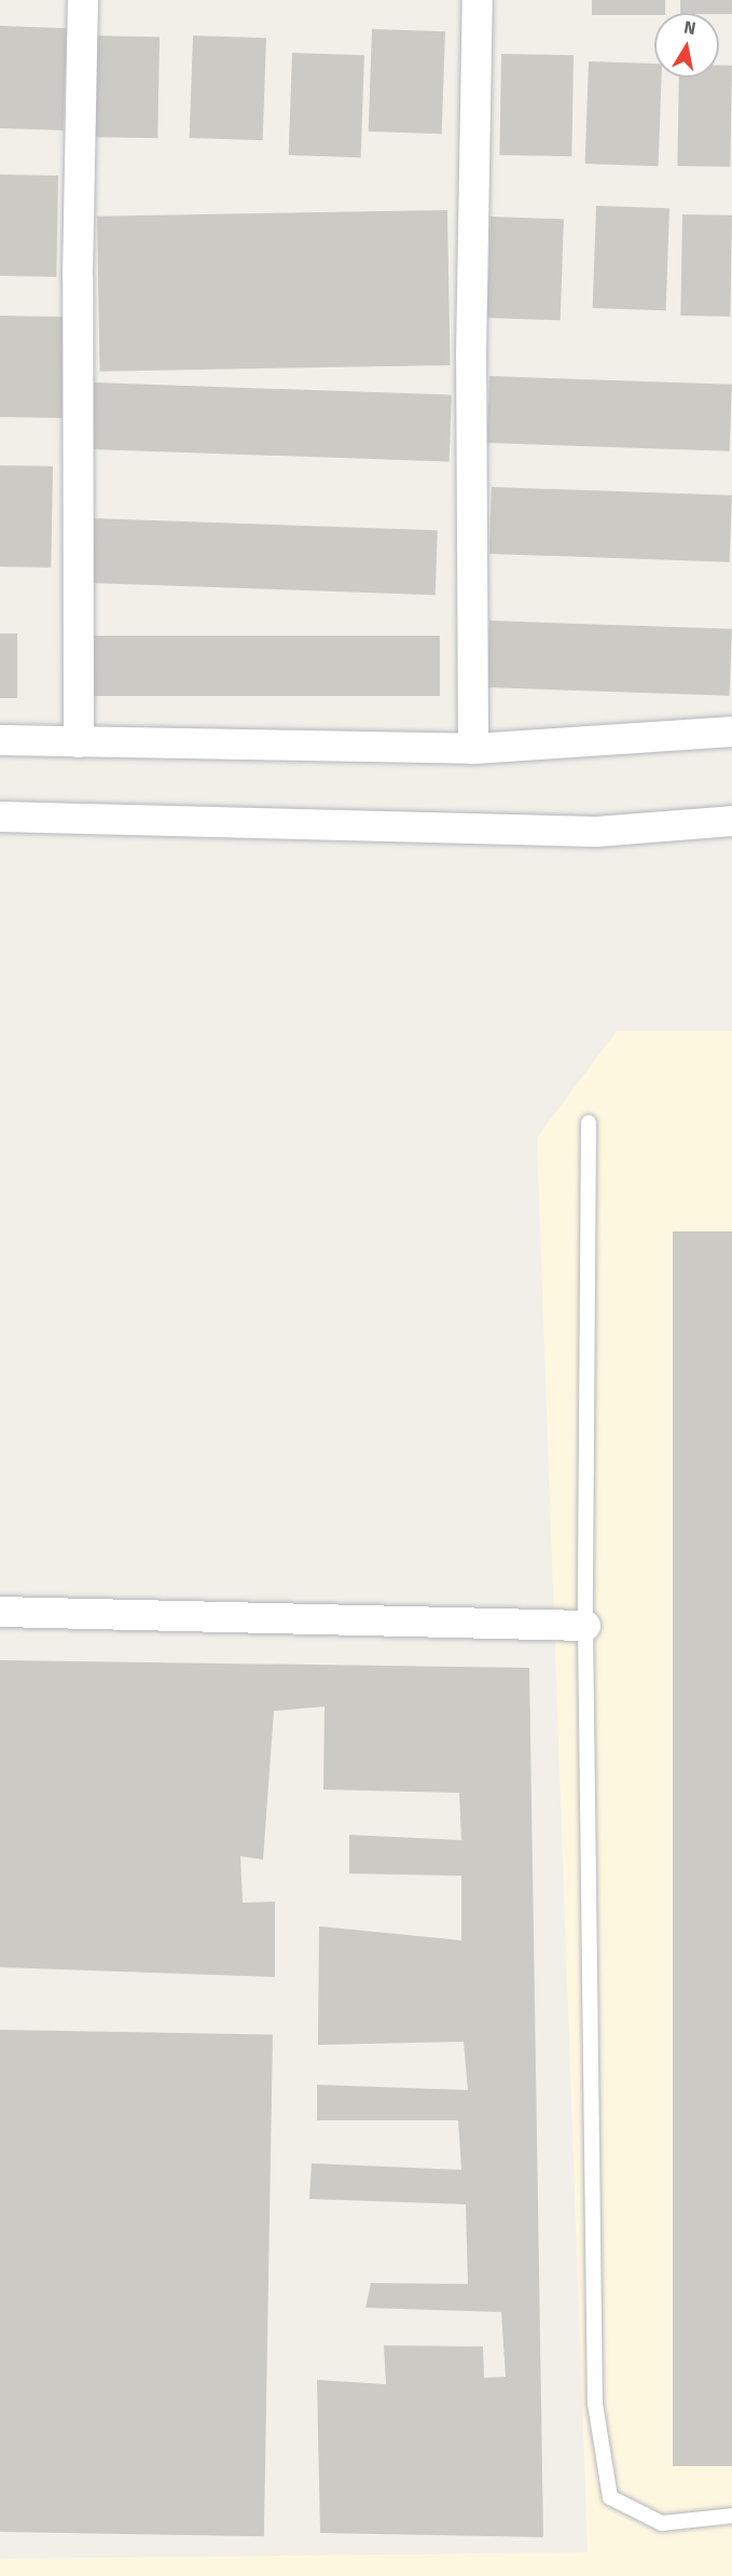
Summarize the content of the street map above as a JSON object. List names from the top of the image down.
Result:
{
  "north": "top"
}
